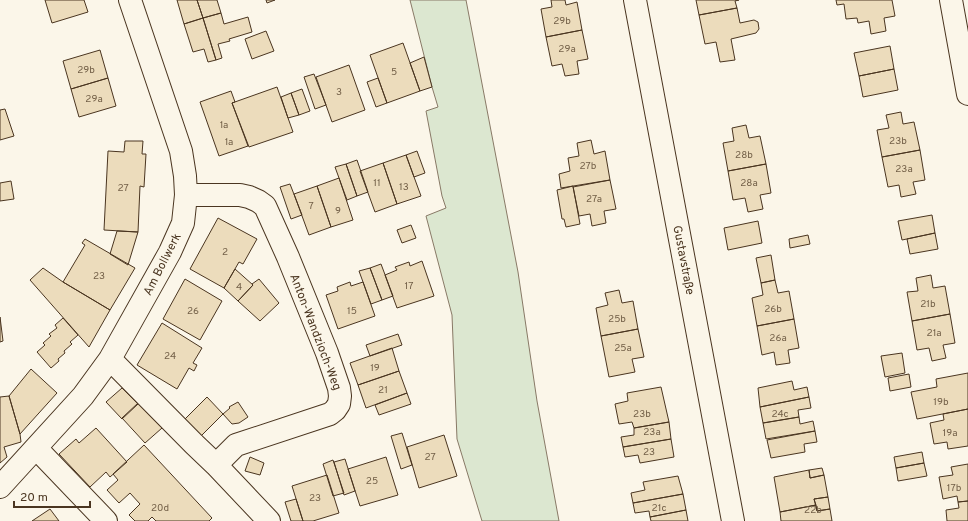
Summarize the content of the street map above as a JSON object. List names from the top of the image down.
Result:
{
  "streets": {
    "street": ["Gustavstraße", "Am Bollwerk", "Anton-Wandzioch-Weg"]
  },
  "crossings": [
    ["Am Bollwerk", "Anton-Wandzioch-Weg"]
  ],
  "house_numbers": [
    "29b",
    "29a",
    "29b",
    "5",
    "3",
    "29a",
    "1a",
    "23b",
    "1a",
    "28b",
    "27b",
    "23a",
    "11",
    "28a",
    "13",
    "27",
    "27a",
    "7",
    "9",
    "2",
    "23",
    "17",
    "4",
    "21b",
    "26b",
    "26",
    "15",
    "25b",
    "21a",
    "26a",
    "25a",
    "24",
    "19",
    "21",
    "19b",
    "23b",
    "24c",
    "23a",
    "19a",
    "23",
    "27",
    "25",
    "17b",
    "23",
    "20d",
    "21c",
    "22b"
  ],
  "scale_bar": "20 m"
}
